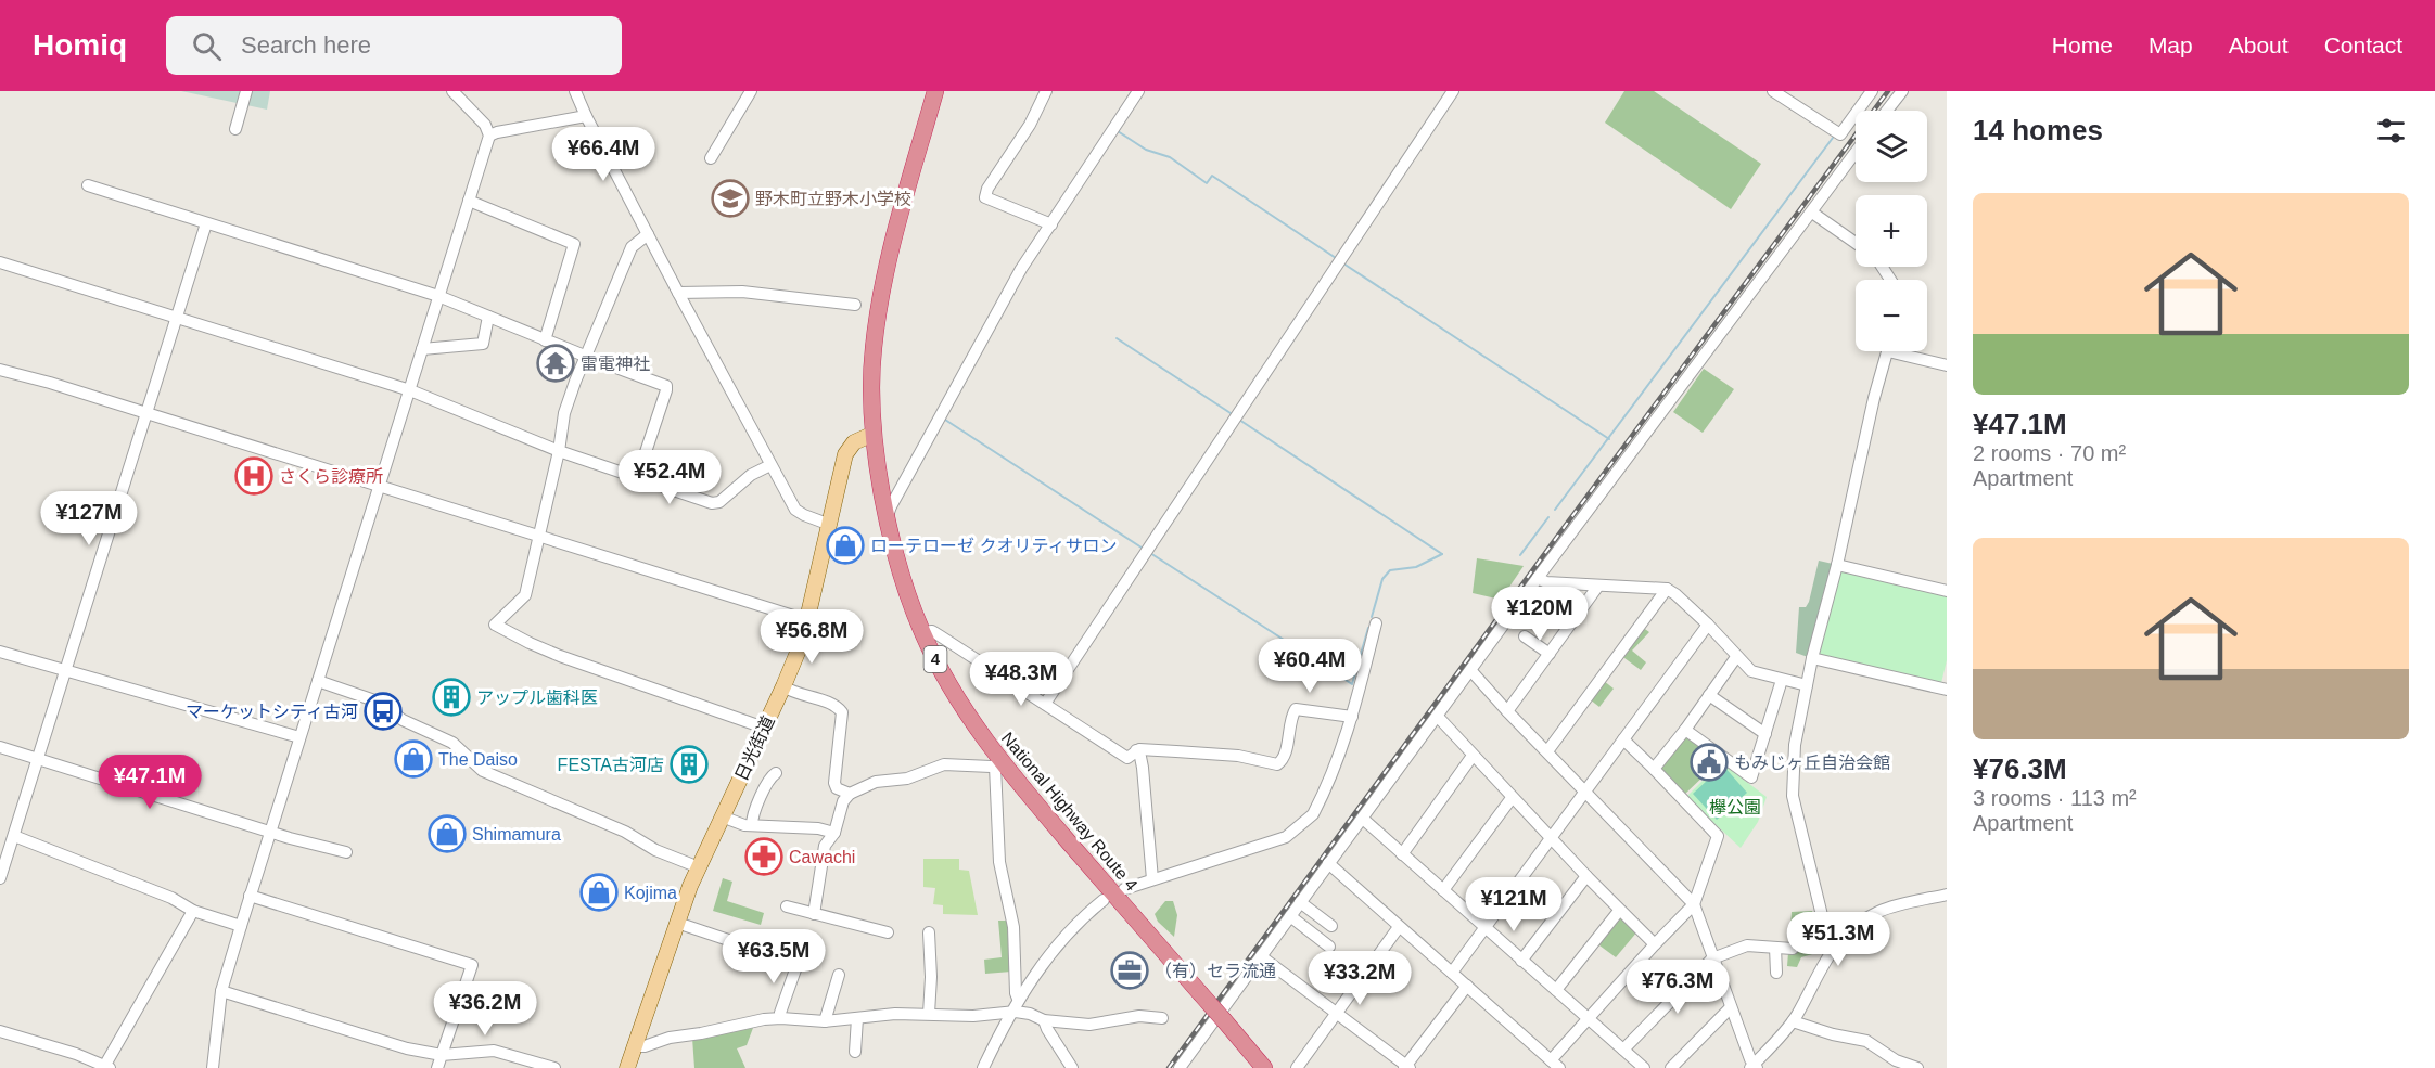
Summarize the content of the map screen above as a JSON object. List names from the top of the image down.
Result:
{
  "streets": {
    "highway": ["4", "National Highway Route 4"],
    "main road": ["日光街道"]
  },
  "crossings": [
    ["4", "日光街道"],
    ["4", "National Highway Route 4"],
    ["日光街道", "National Highway Route 4"]
  ],
  "parks": ["欅公園"],
  "places": {
    "school or university": ["野木町立野木小学校"],
    "temple": ["雷電神社"],
    "hospital": ["さくら診療所"],
    "shop": [
      "ローテローゼ クオリティサロン",
      "The Daiso",
      "Shimamura",
      "Kojima"
    ],
    "building": ["アップル歯科医", "FESTA古河店"],
    "bus stop": ["マーケットシティ古河"],
    "public building": ["もみじヶ丘自治会館"],
    "pharmacy": ["Cawachi"],
    "office": ["（有）セラ流通"]
  },
  "page": {
    "header": "Homiq",
    "search": "Search here",
    "nav": [
      "Home",
      "Map",
      "About",
      "Contact"
    ],
    "heading": "14 homes",
    "map_buttons": ["+", "−"],
    "price": [
      "¥66.4M",
      "¥52.4M",
      "¥127M",
      "¥120M",
      "¥56.8M",
      "¥60.4M",
      "¥48.3M",
      "¥47.1M",
      "¥121M",
      "¥51.3M",
      "¥63.5M",
      "¥33.2M",
      "¥76.3M",
      "¥36.2M"
    ],
    "list": [
      {
        "name": "¥47.1M",
        "note": "2 rooms · 70 m² · Apartment"
      },
      {
        "name": "¥76.3M",
        "note": "3 rooms · 113 m² · Apartment"
      }
    ]
  }
}
